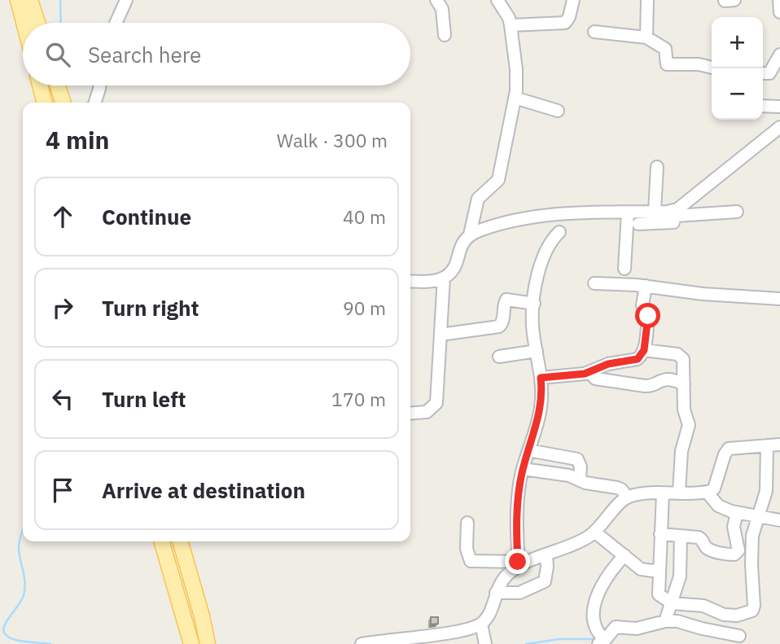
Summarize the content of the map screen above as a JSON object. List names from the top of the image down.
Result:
{
  "page": {
    "map_buttons": ["+", "−"],
    "search": "Search here",
    "heading": ["4 min", "Walk · 300 m"],
    "list": [
      ["Continue", "40 m"],
      ["Turn right", "90 m"],
      ["Turn left", "170 m"],
      "Arrive at destination"
    ]
  }
}
